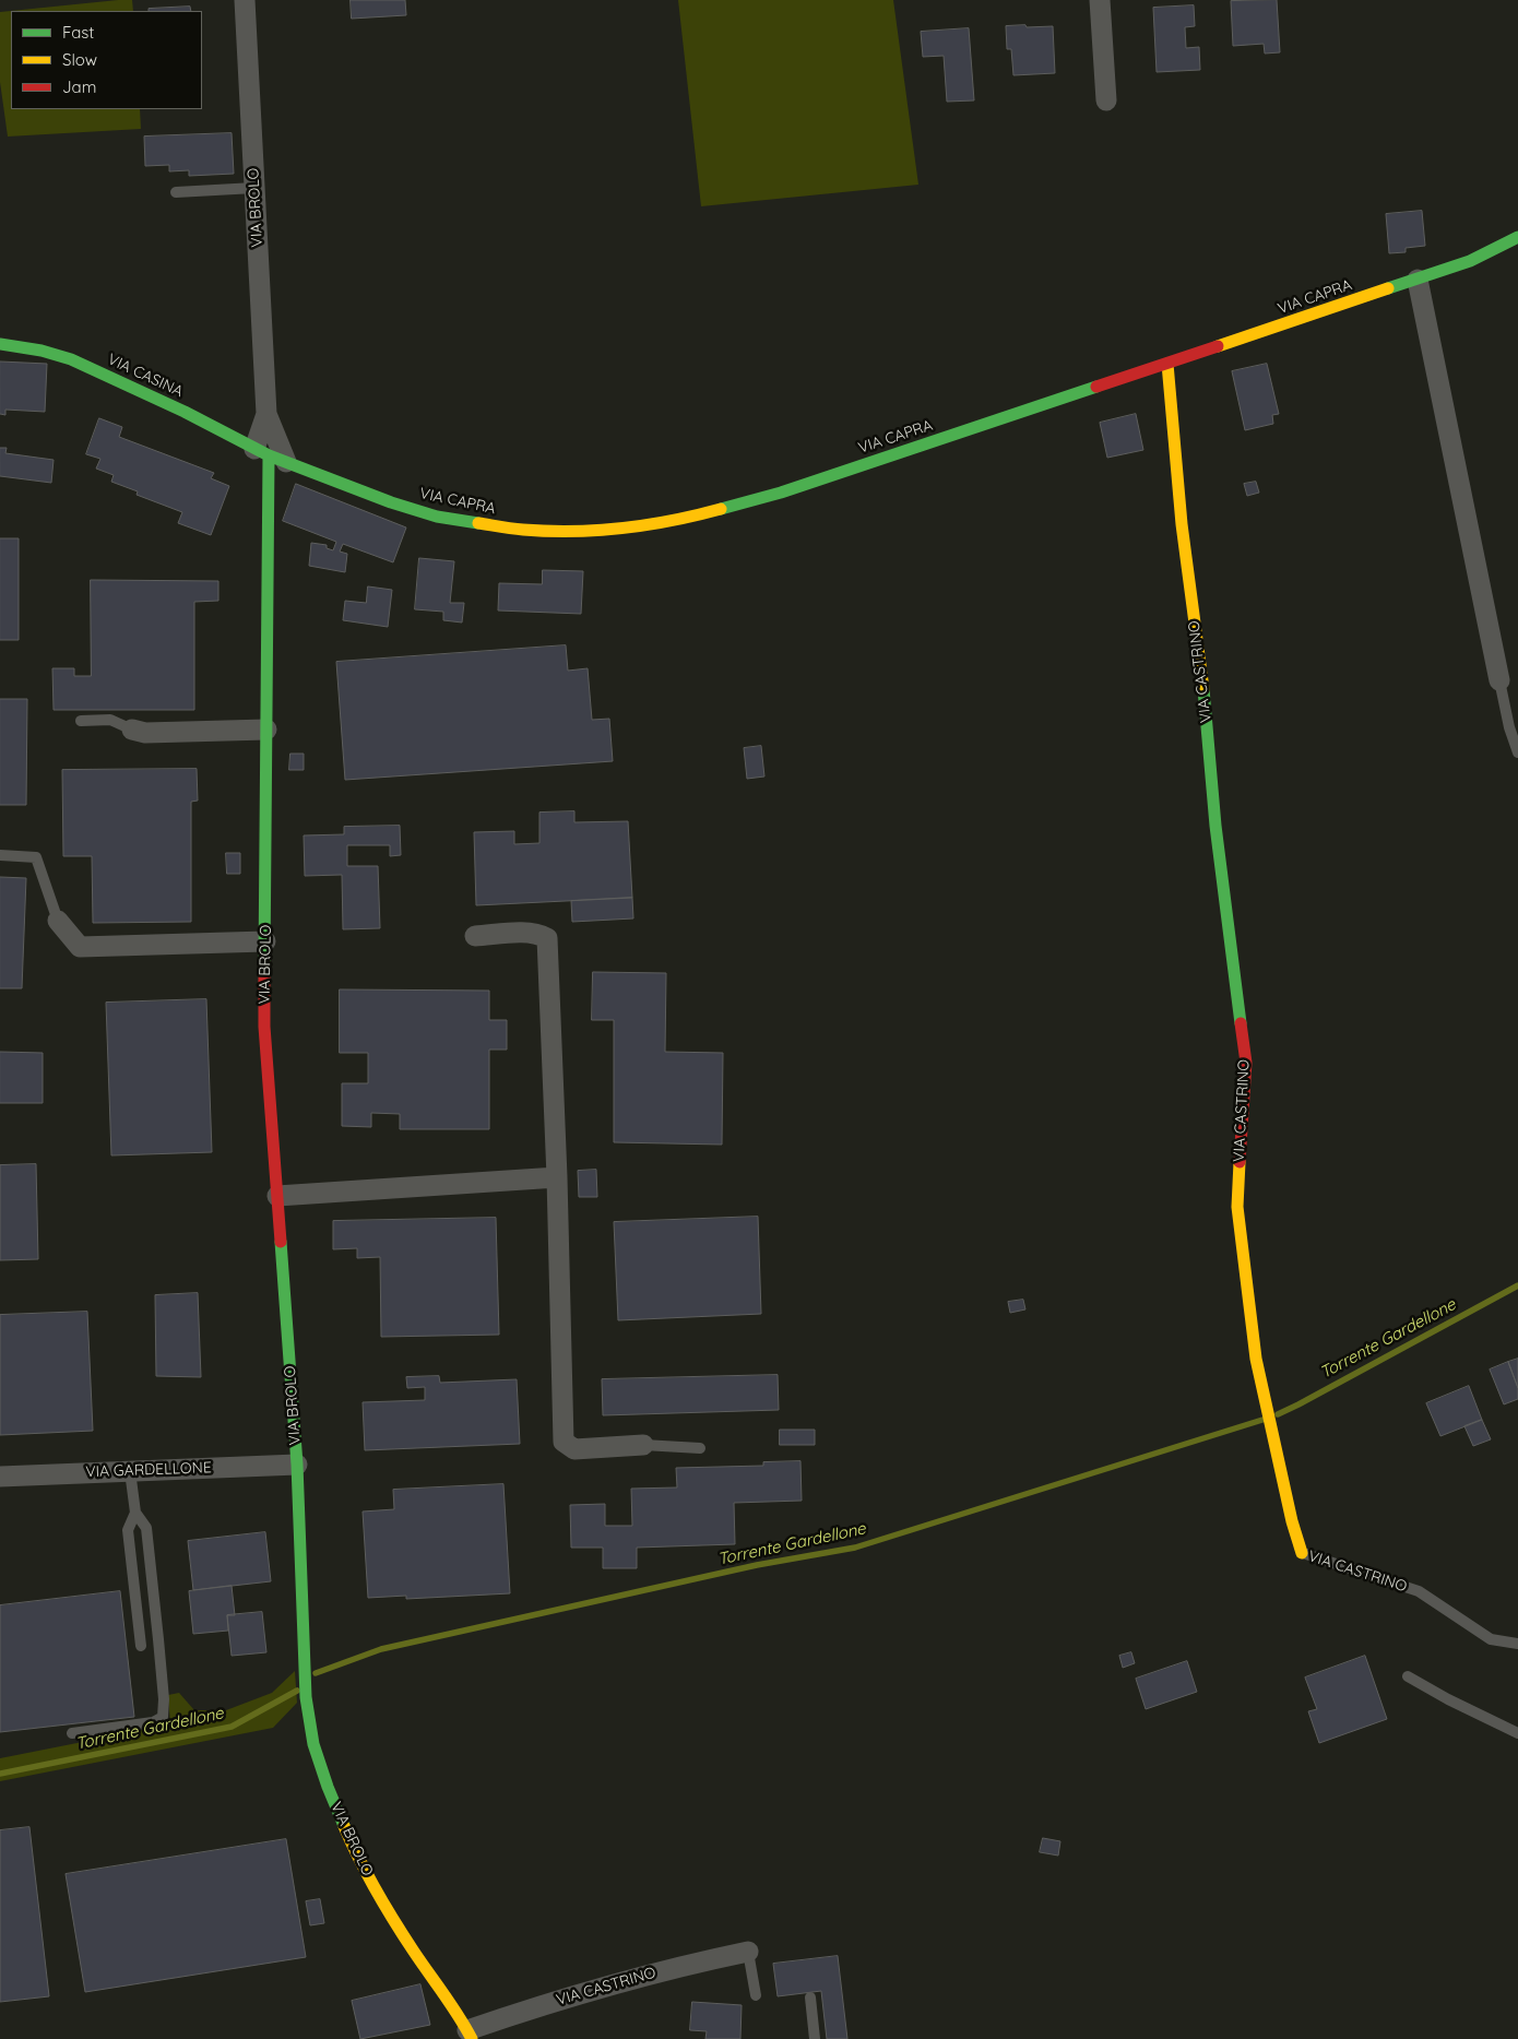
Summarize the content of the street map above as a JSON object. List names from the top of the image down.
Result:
{
  "streets": {
    "street": [
      "VIA BROLO",
      "VIA CAPRA",
      "VIA CASINA",
      "VIA CASTRINO",
      "VIA GARDELLONE"
    ]
  },
  "crossings": [
    ["VIA BROLO", "VIA CAPRA"],
    ["VIA BROLO", "VIA CASINA"],
    ["VIA BROLO", "VIA CASTRINO"],
    ["VIA BROLO", "VIA GARDELLONE"],
    ["VIA CAPRA", "VIA CASINA"],
    ["VIA CAPRA", "VIA CASTRINO"]
  ],
  "water": ["Torrente Gardellone"],
  "legend": ["Fast", "Slow", "Jam"]
}
